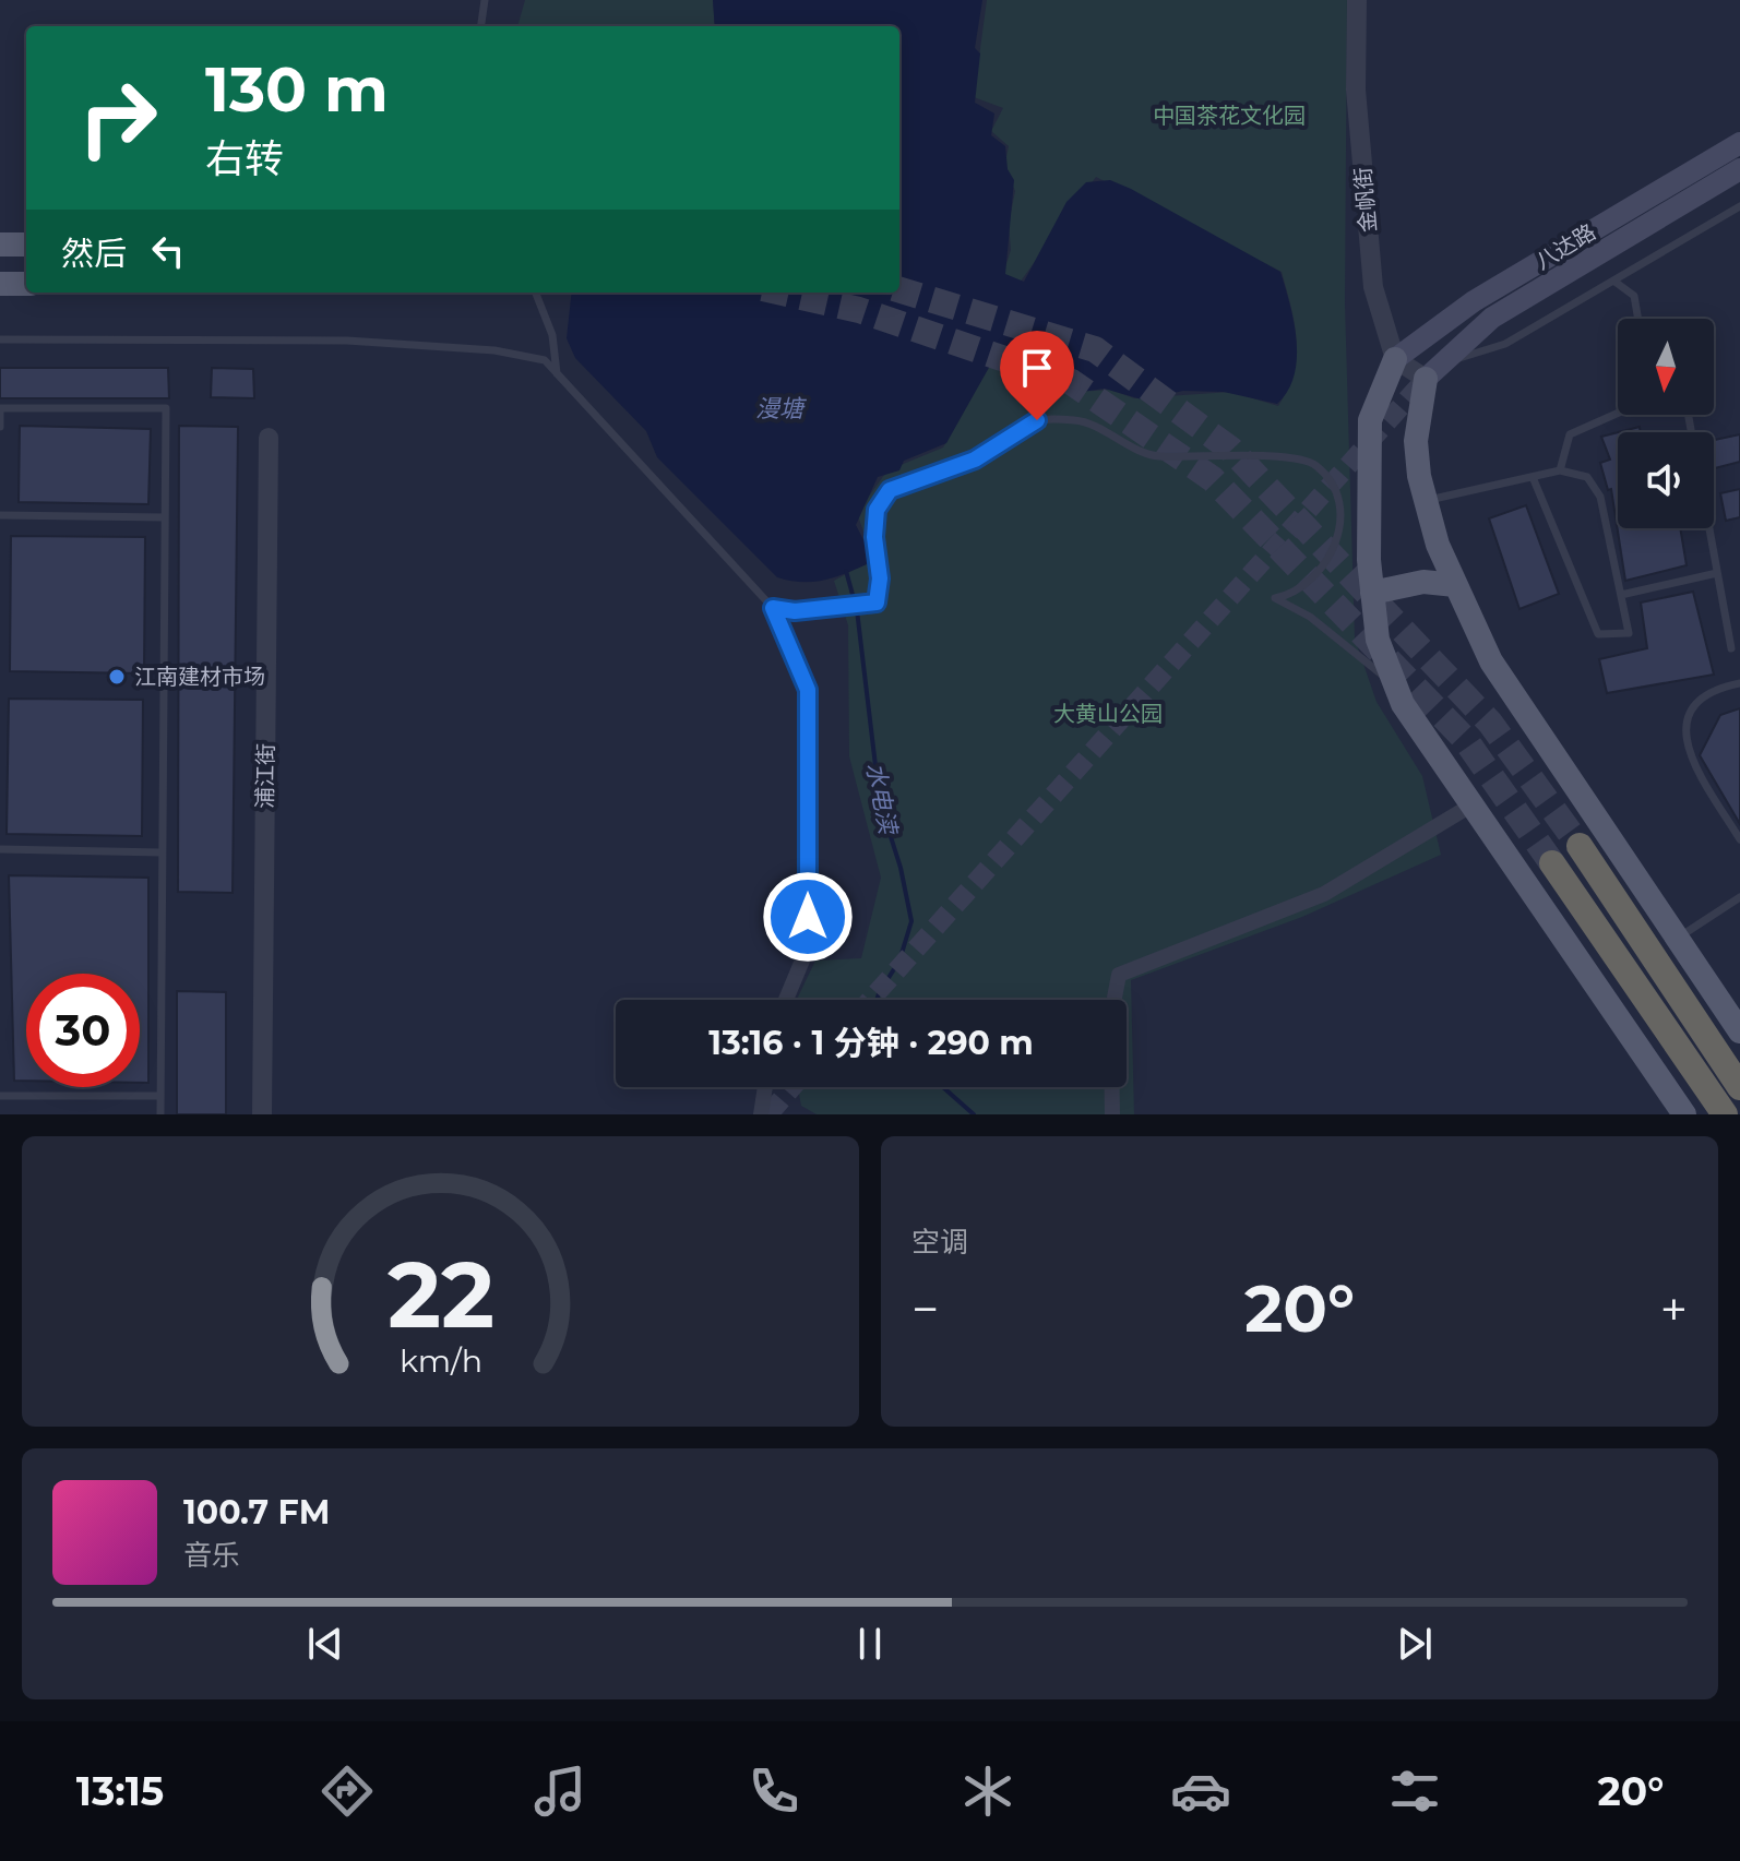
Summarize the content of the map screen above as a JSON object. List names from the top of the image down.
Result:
{
  "streets": {
    "main road": ["八达路"],
    "street": ["金帆街", "浦江街"]
  },
  "crossings": [
    ["金帆街", "八达路"]
  ],
  "water": ["漫塘", "水电渎"],
  "parks": ["中国茶花文化园", "大黄山公园"],
  "places": ["江南建材市场"],
  "north": "bottom",
  "page": {
    "turn": ["130 m", "右转"],
    "then": "然后",
    "limit": "30",
    "trip": "13:16 · 1 分钟 · 290 m",
    "tile": "空调",
    "heat": ["−", "20°", "+"],
    "song": ["100.7 FM", "音乐"],
    "tabs": ["13:15", "20°"],
    "gauge": ["22", "km/h"]
  }
}
